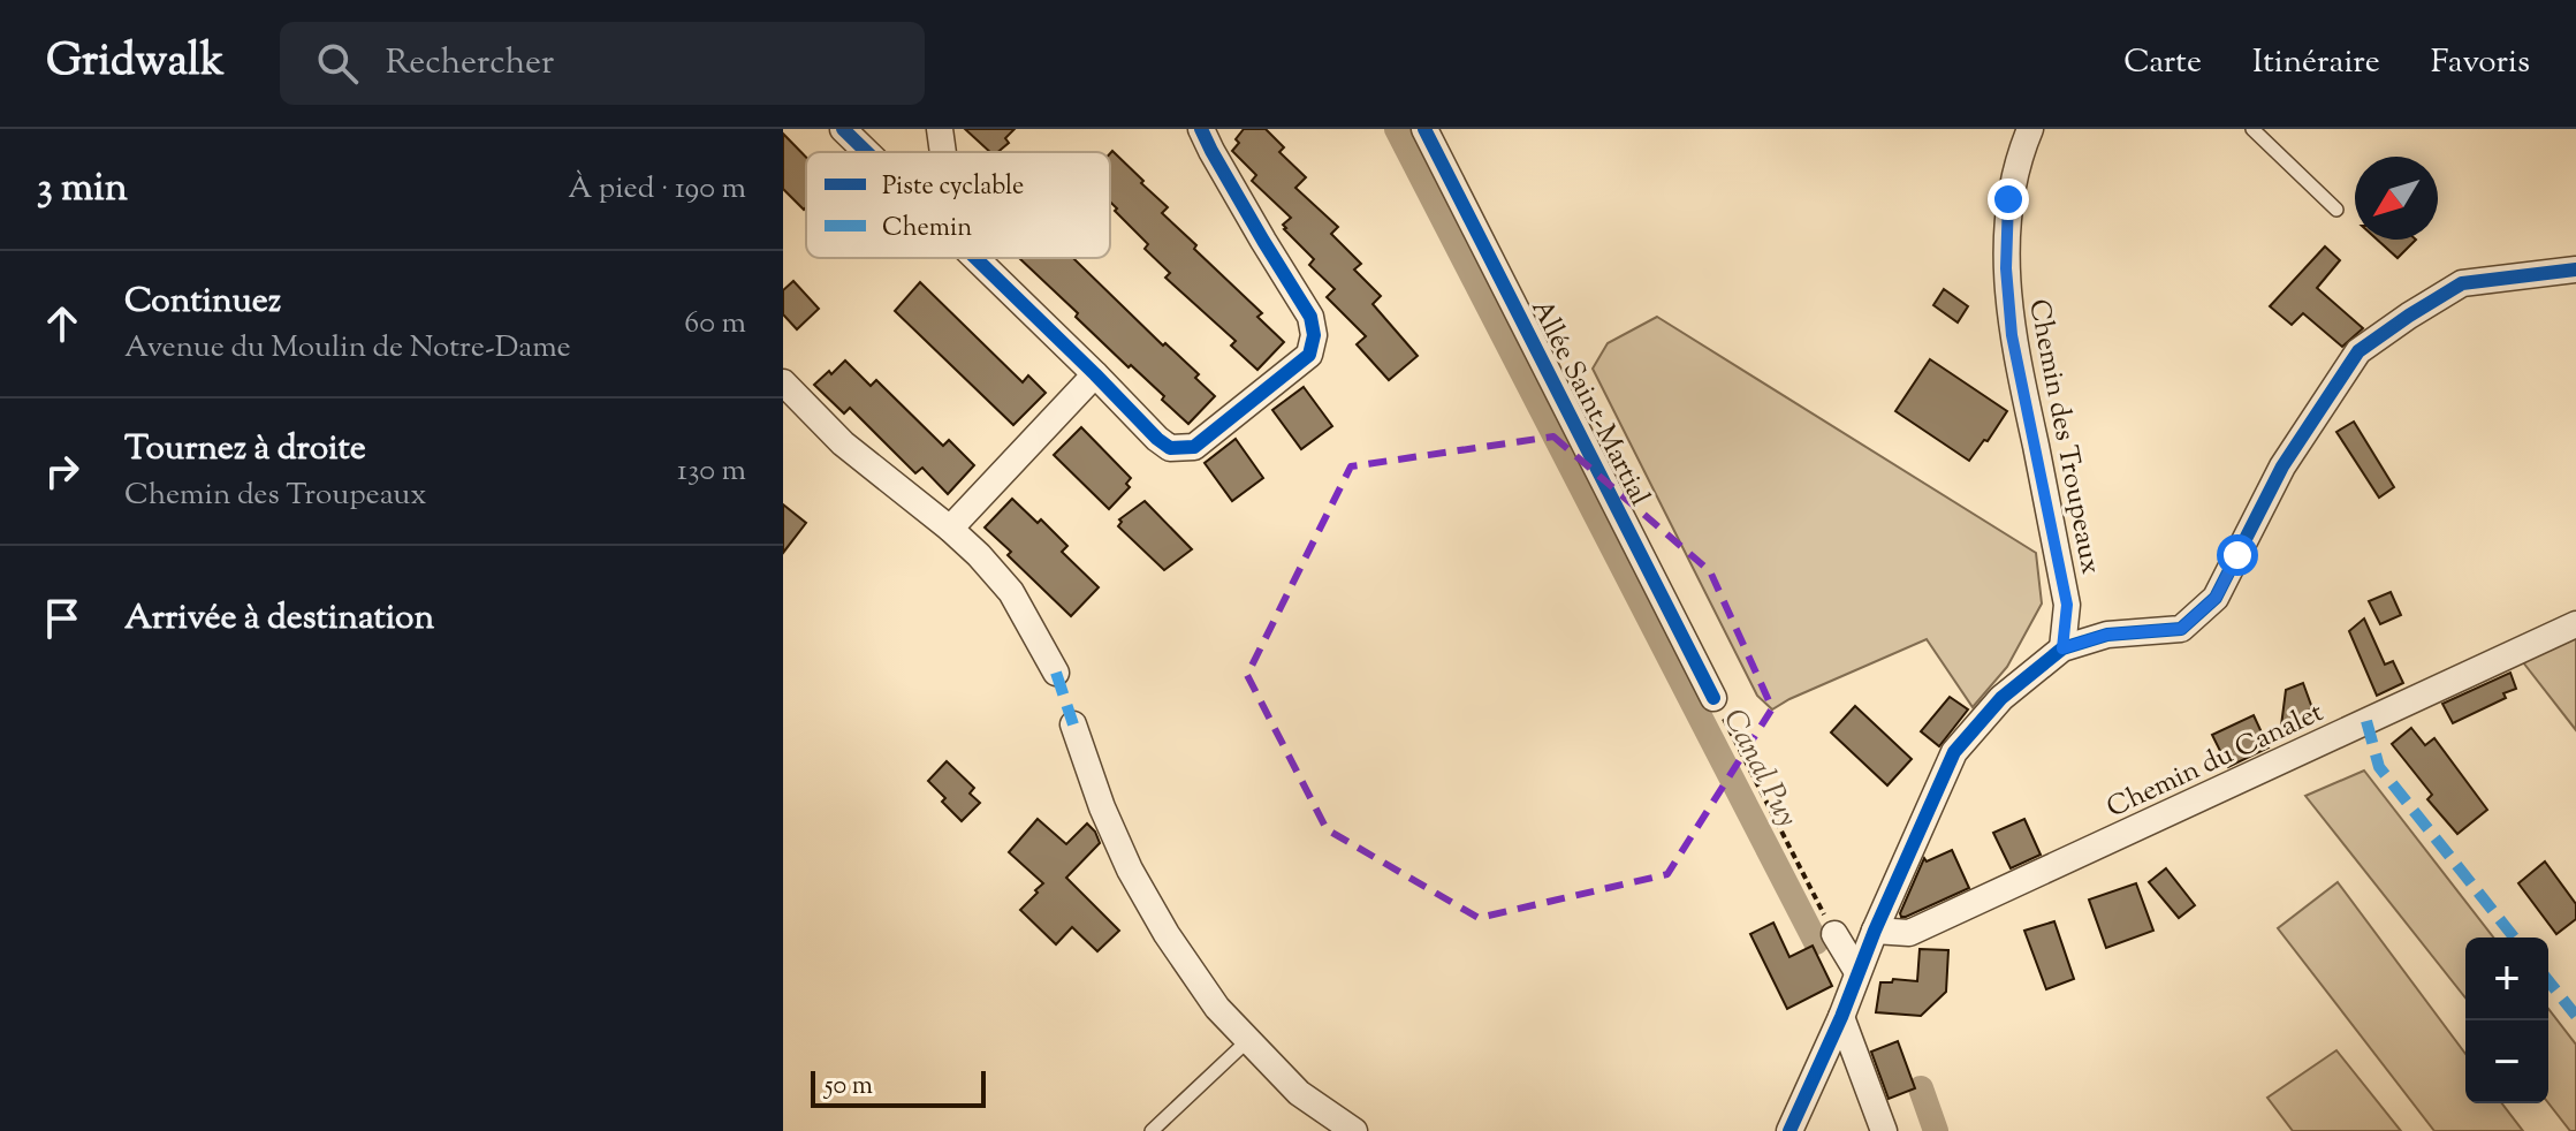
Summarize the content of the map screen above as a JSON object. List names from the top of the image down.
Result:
{
  "streets": {
    "street": ["Allée Saint-Martial", "Chemin des Troupeaux", "Chemin du Canalet"]
  },
  "water": ["Canal Puy"],
  "legend": ["Piste cyclable", "Chemin"],
  "scale_bar": "50 m",
  "north": "bottom left",
  "page": {
    "header": "Gridwalk",
    "search": "Rechercher",
    "nav": ["Carte", "Itinéraire", "Favoris"],
    "heading": ["3 min", "À pied · 190 m"],
    "list": [
      ["Continuez", "Avenue du Moulin de Notre-Dame", "60 m"],
      ["Tournez à droite", "Chemin des Troupeaux", "130 m"],
      "Arrivée à destination"
    ],
    "map_buttons": ["+", "−"],
    "scale": "50 m"
  }
}
